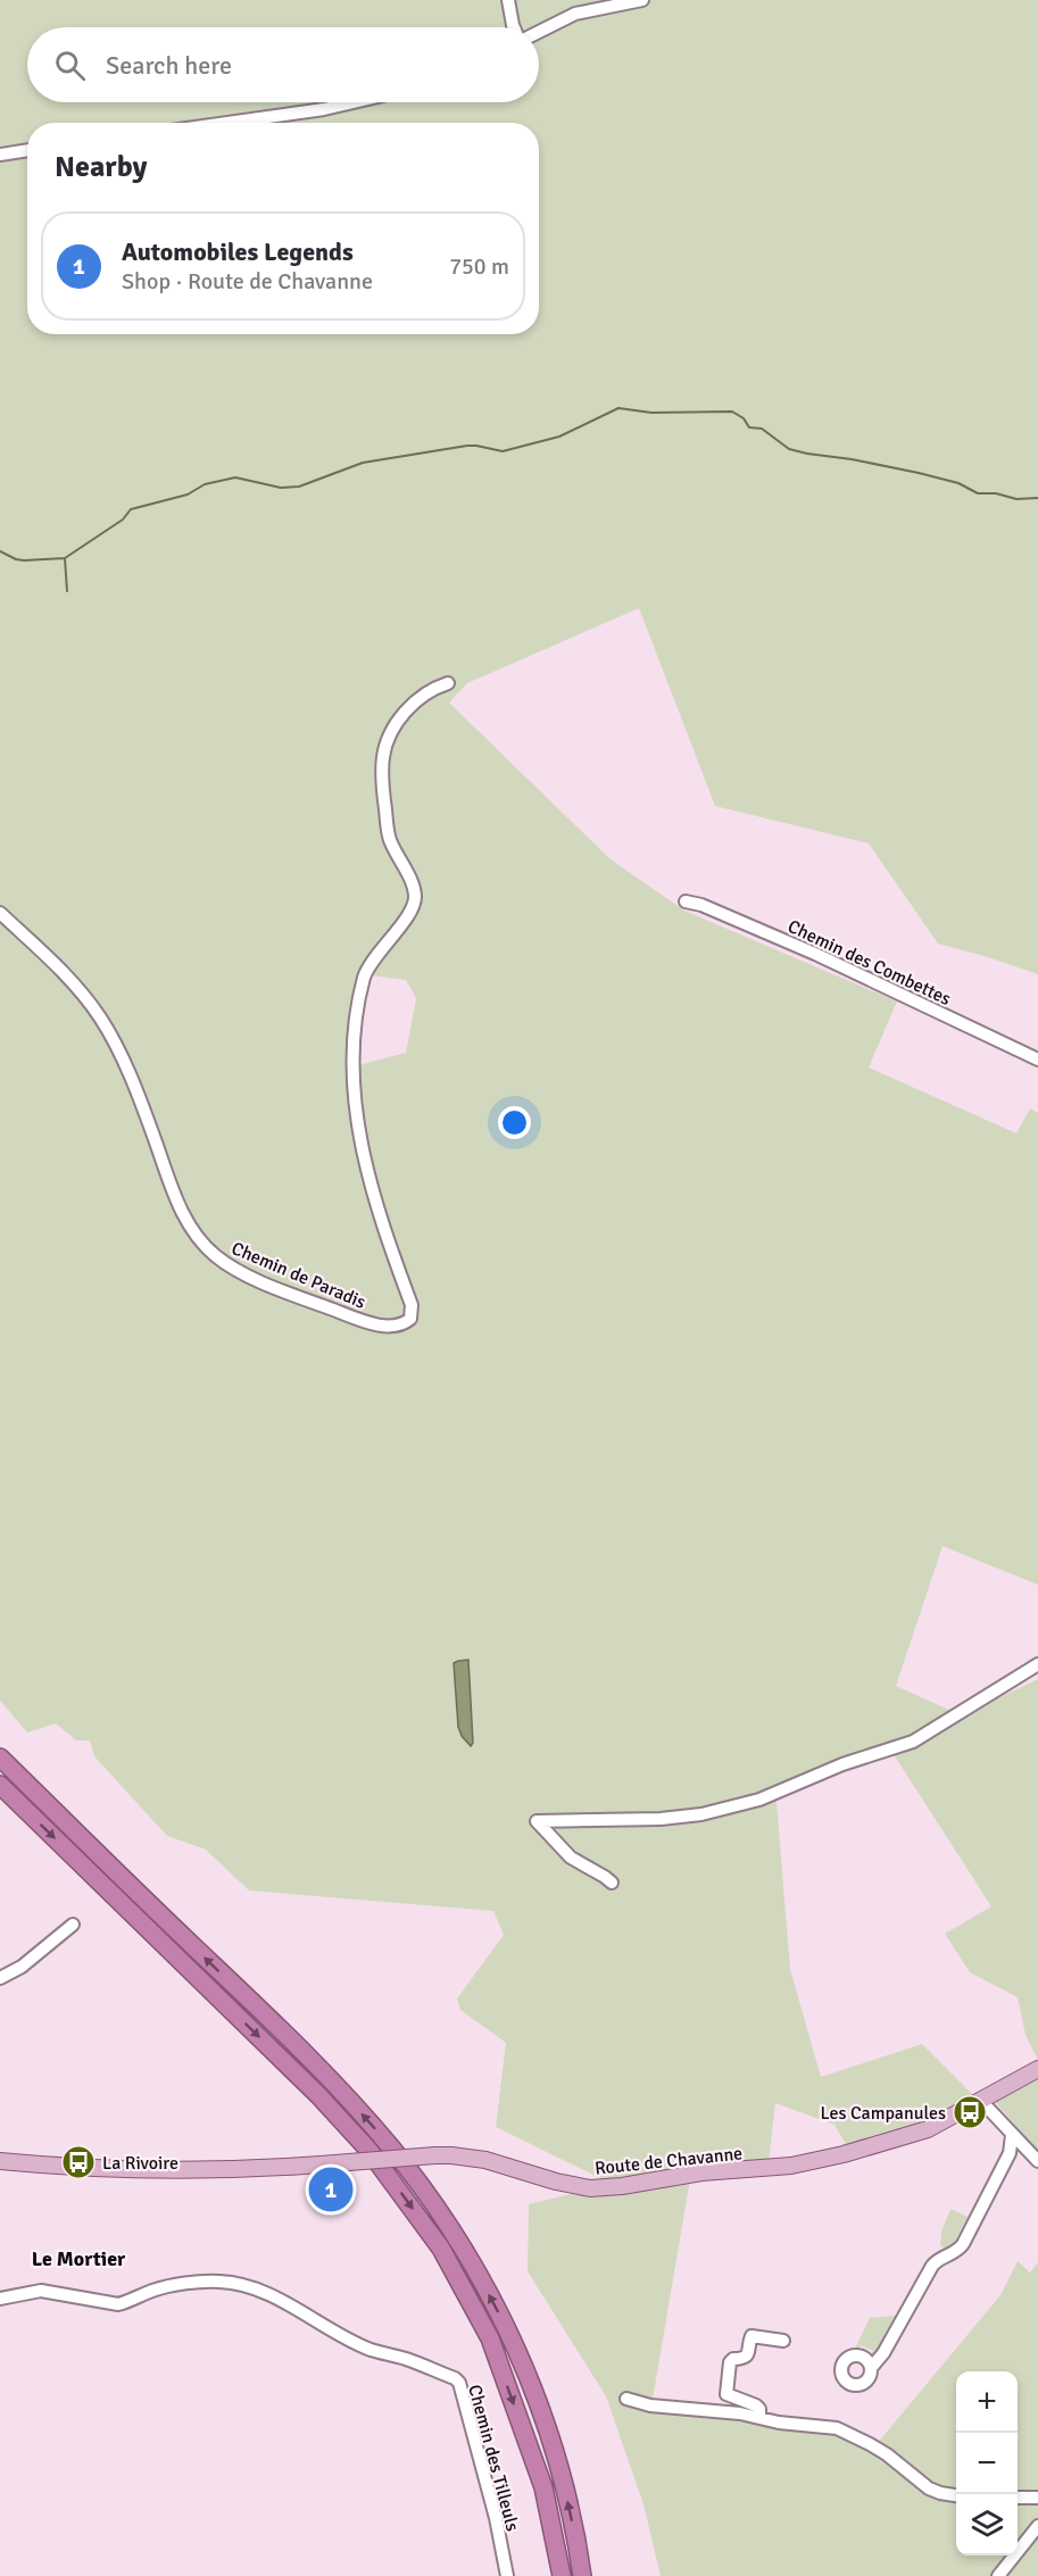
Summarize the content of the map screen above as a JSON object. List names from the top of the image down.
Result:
{
  "streets": {
    "main road": ["Route de Chavanne"],
    "street": ["Chemin des Combettes", "Chemin de Paradis", "Chemin des Tilleuls"]
  },
  "districts": ["Le Mortier"],
  "places": {
    "bus stop": ["Les Campanules", "La Rivoire"]
  },
  "page": {
    "search": "Search here",
    "heading": "Nearby",
    "list": [
      {
        "mark": "1",
        "name": "Automobiles Legends",
        "note": "Shop · Route de Chavanne",
        "value": "750 m"
      }
    ],
    "pins": "1",
    "map_buttons": ["+", "−"]
  }
}
